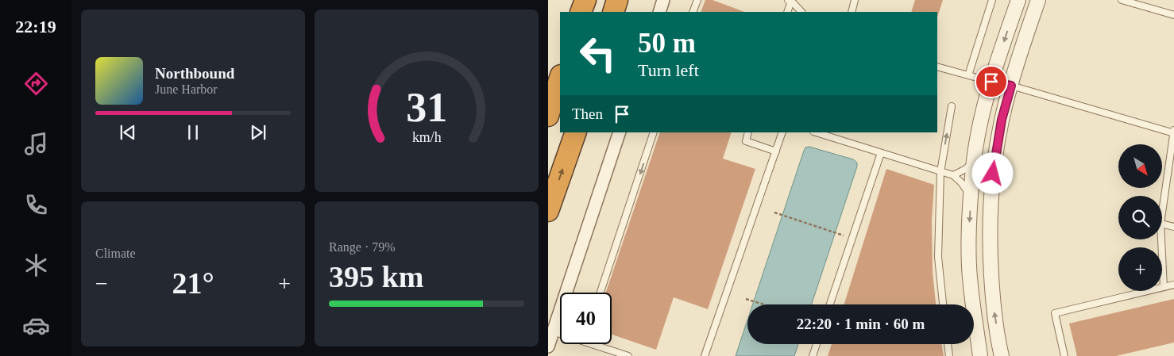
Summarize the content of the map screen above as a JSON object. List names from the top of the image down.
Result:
{
  "north": "bottom right",
  "page": {
    "tabs": "22:19",
    "turn": ["50 m", "Turn left"],
    "song": ["Northbound", "June Harbor"],
    "then": "Then",
    "map_buttons": "+",
    "tile": [
      "Climate",
      ["Range · 79%", "395 km"]
    ],
    "heat": ["−", "21°", "+"],
    "limit": "40",
    "trip": "22:20 · 1 min · 60 m",
    "gauge": ["31", "km/h"]
  }
}
